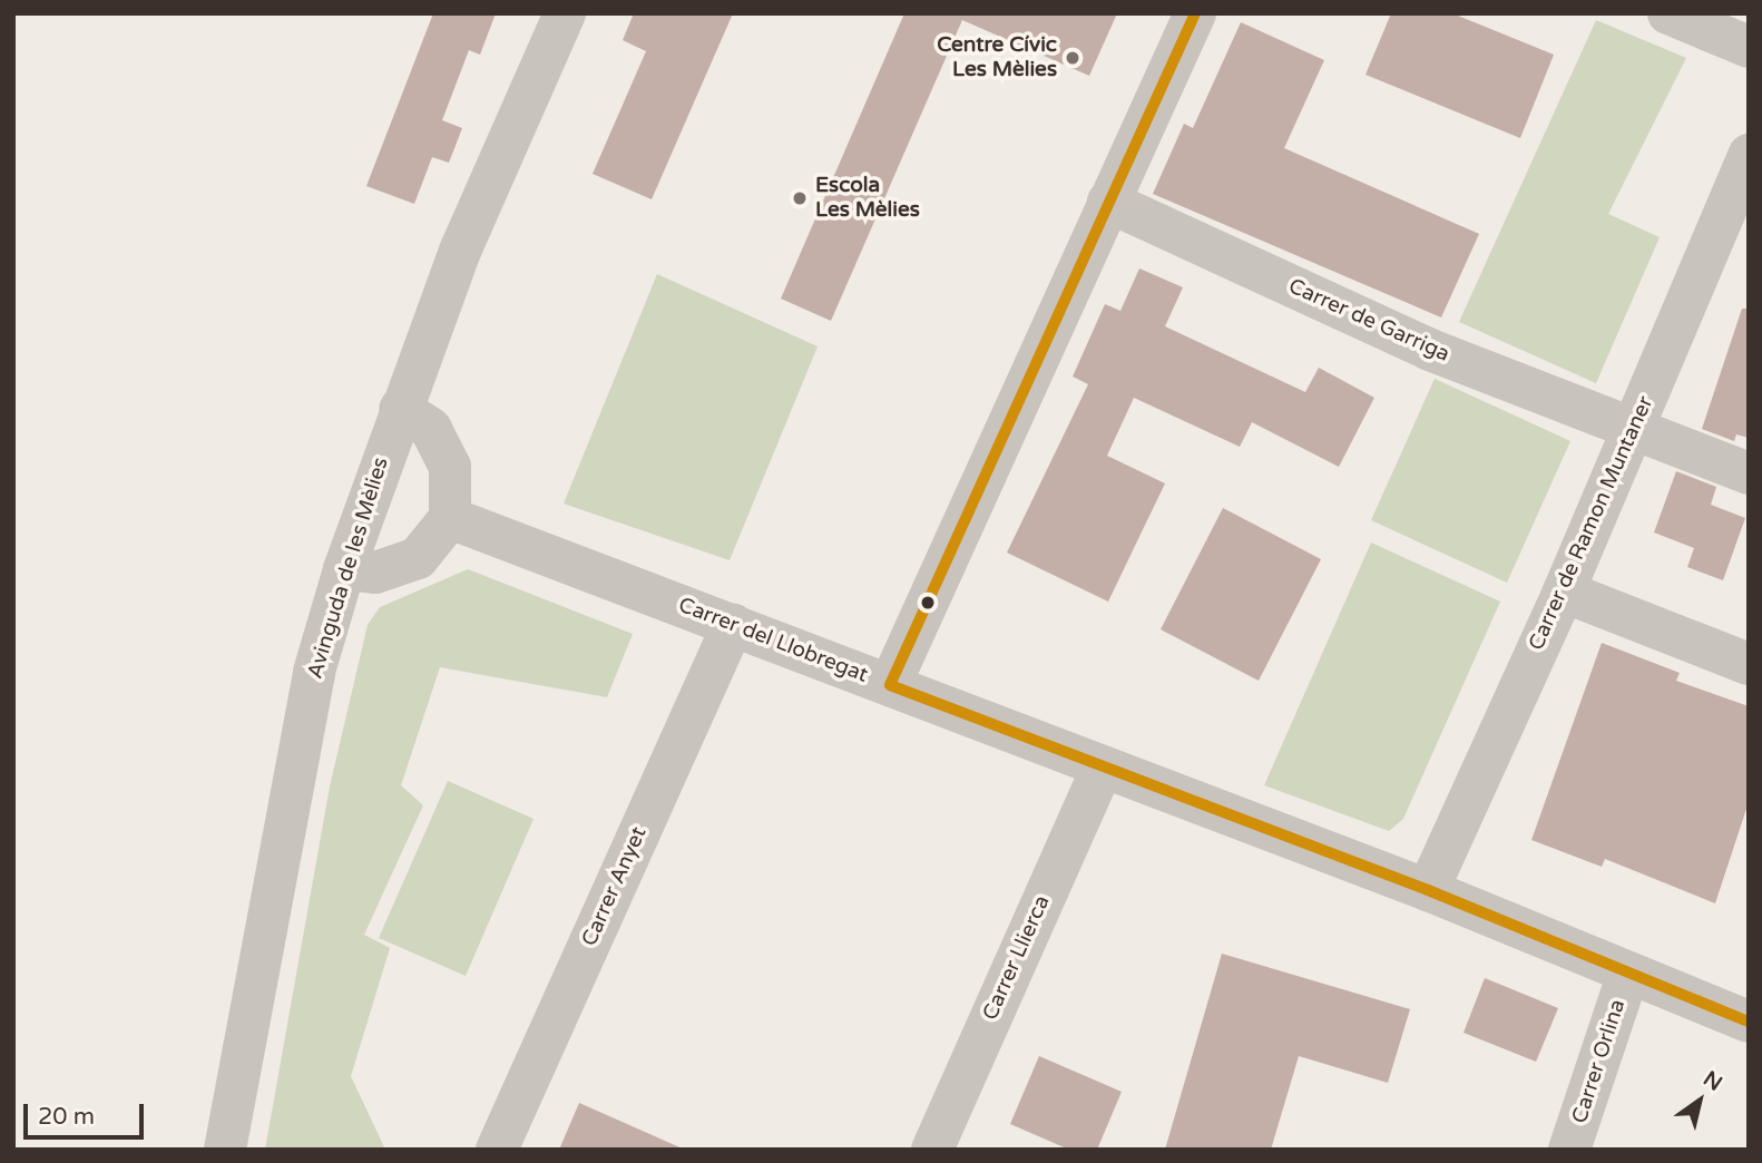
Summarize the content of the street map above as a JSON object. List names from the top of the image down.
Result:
{
  "streets": {
    "street": [
      "Carrer de Garriga",
      "Carrer de Ramon Muntaner",
      "Avinguda de les Mèlies",
      "Carrer del Llobregat",
      "Carrer Anyet",
      "Carrer Llierca",
      "Carrer Orlina"
    ]
  },
  "crossings": [
    ["Carrer de Garriga", "Carrer de Ramon Muntaner"],
    ["Carrer de Ramon Muntaner", "Carrer del Llobregat"],
    ["Carrer del Llobregat", "Carrer Anyet"],
    ["Carrer del Llobregat", "Carrer Llierca"],
    ["Carrer del Llobregat", "Carrer Orlina"]
  ],
  "places": ["Centre Cívic Les Mèlies", "Escola Les Mèlies"],
  "scale_bar": "20 m",
  "north": "top right"
}
